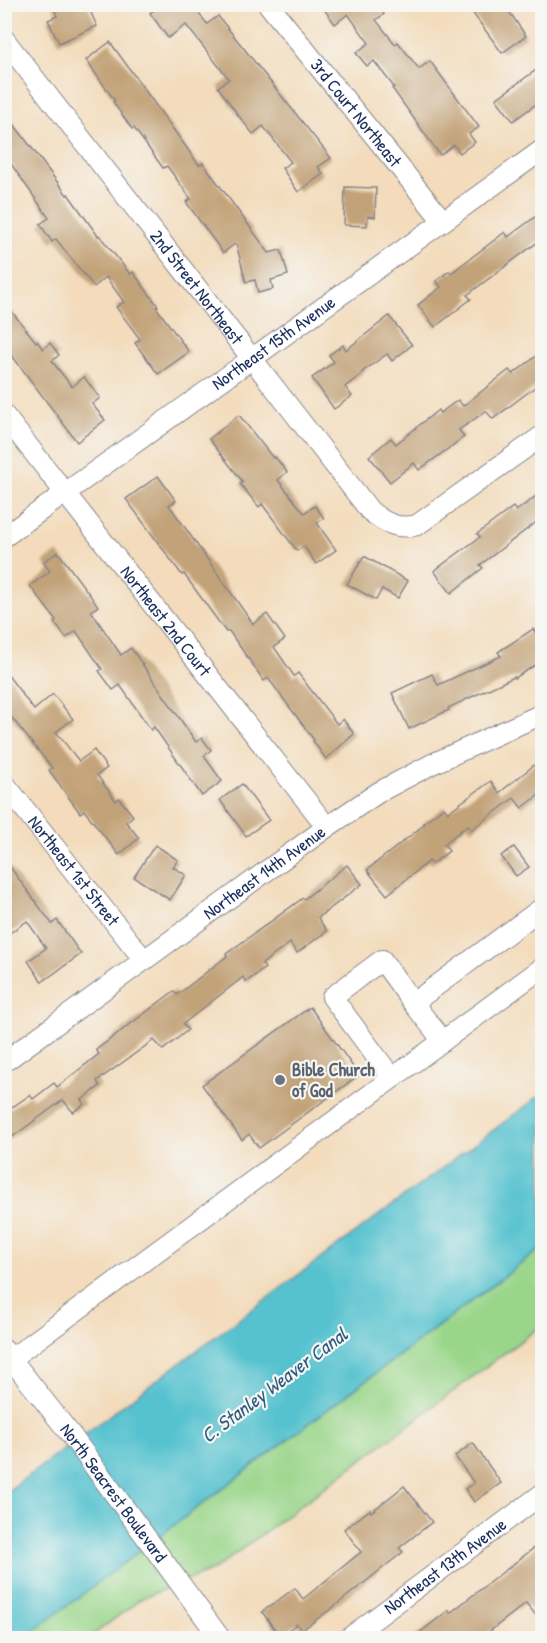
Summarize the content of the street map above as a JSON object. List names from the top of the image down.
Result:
{
  "streets": {
    "street": [
      "3rd Court Northeast",
      "2nd Street Northeast",
      "Northeast 15th Avenue",
      "Northeast 2nd Court",
      "Northeast 1st Street",
      "Northeast 14th Avenue",
      "North Seacrest Boulevard",
      "Northeast 13th Avenue"
    ]
  },
  "crossings": [
    ["3rd Court Northeast", "Northeast 15th Avenue"],
    ["2nd Street Northeast", "Northeast 15th Avenue"],
    ["Northeast 15th Avenue", "Northeast 2nd Court"],
    ["Northeast 2nd Court", "Northeast 14th Avenue"],
    ["Northeast 1st Street", "Northeast 14th Avenue"]
  ],
  "water": ["C. Stanley Weaver Canal"],
  "places": ["Bible Church of God"]
}
